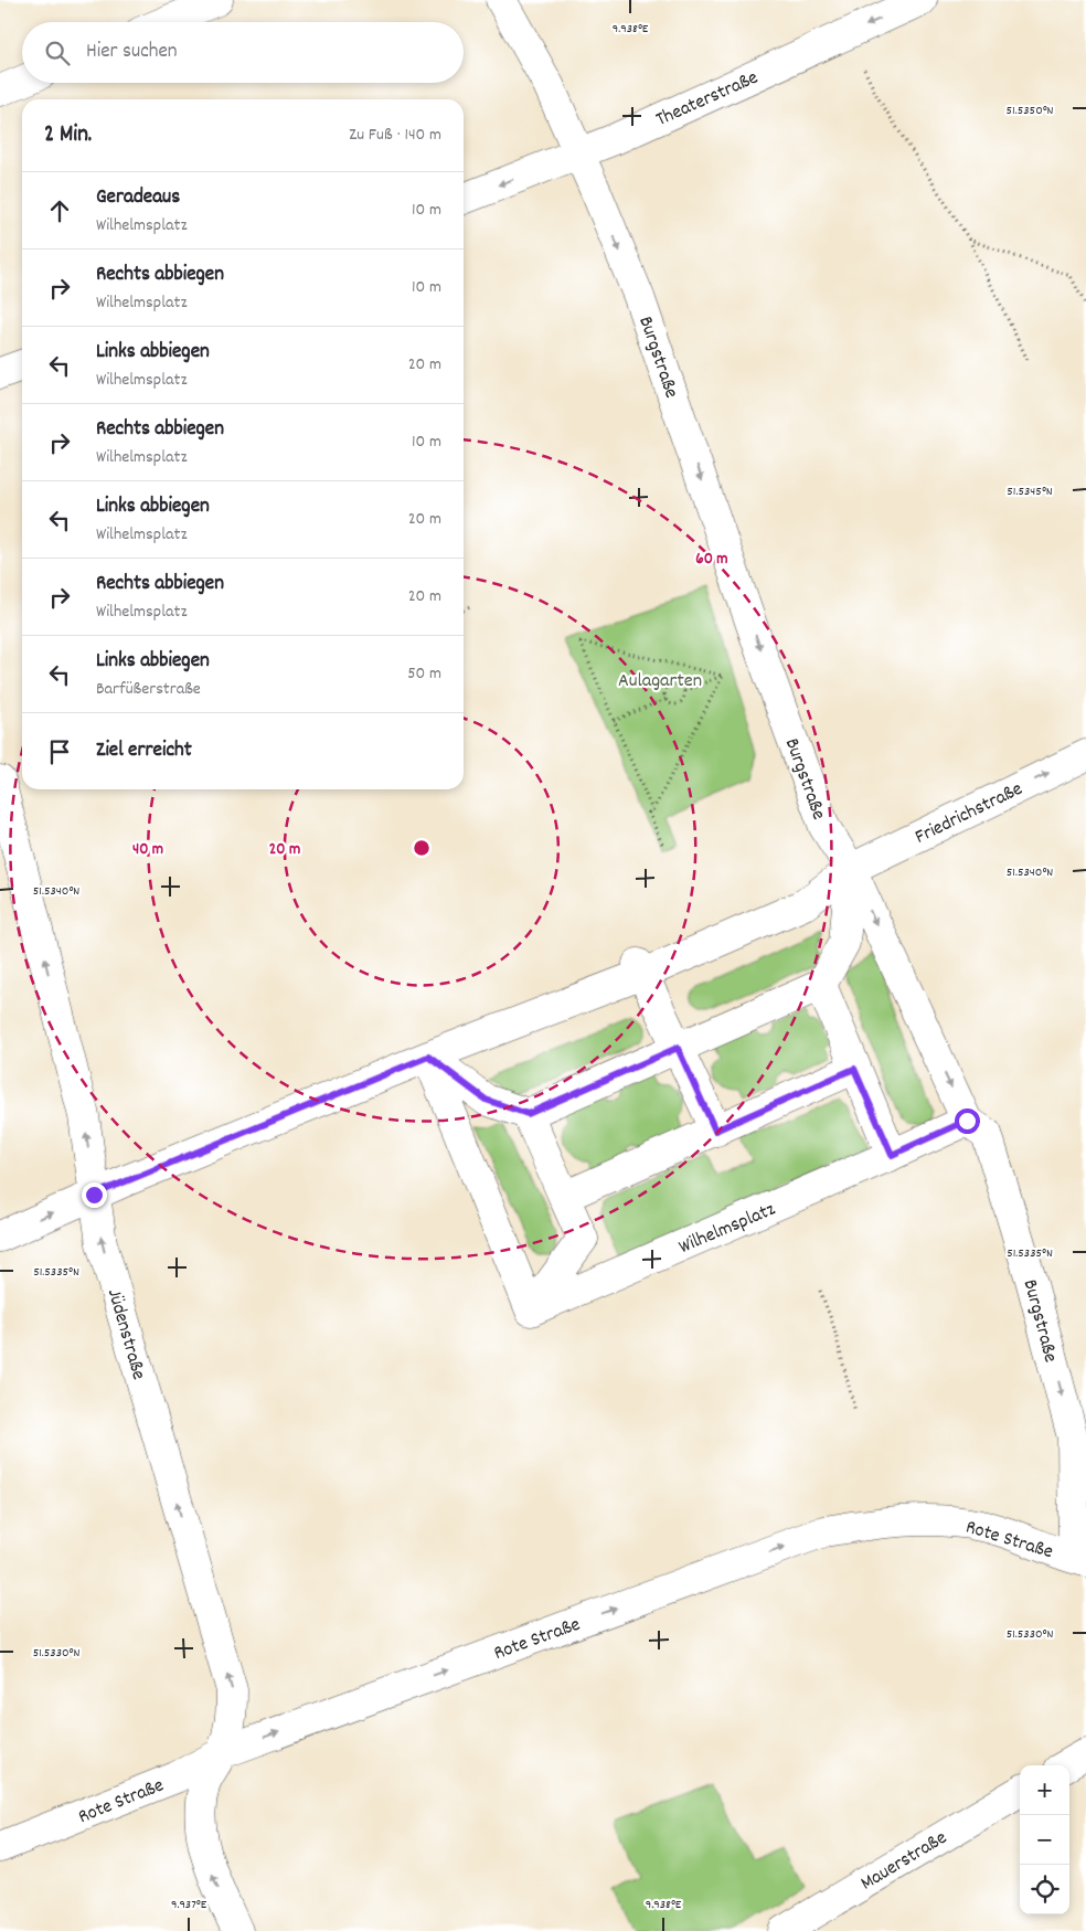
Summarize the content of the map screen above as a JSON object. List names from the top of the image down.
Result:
{
  "streets": {
    "street": [
      "Theaterstraße",
      "Burgstraße",
      "Friedrichstraße",
      "Wilhelmsplatz",
      "Jüdenstraße",
      "Rote Straße",
      "Mauerstraße"
    ]
  },
  "crossings": [
    ["Theaterstraße", "Burgstraße"],
    ["Burgstraße", "Friedrichstraße"],
    ["Burgstraße", "Wilhelmsplatz"],
    ["Burgstraße", "Rote Straße"],
    ["Jüdenstraße", "Rote Straße"]
  ],
  "one_way": [
    "Theaterstraße",
    "Burgstraße",
    "Friedrichstraße",
    "Jüdenstraße",
    "Rote Straße"
  ],
  "parks": ["Aulagarten"],
  "page": {
    "search": "Hier suchen",
    "heading": ["2 Min.", "Zu Fuß · 140 m"],
    "list": [
      ["Geradeaus", "Wilhelmsplatz", "10 m"],
      ["Rechts abbiegen", "Wilhelmsplatz", "10 m"],
      ["Links abbiegen", "Wilhelmsplatz", "20 m"],
      ["Rechts abbiegen", "Wilhelmsplatz", "10 m"],
      ["Links abbiegen", "Wilhelmsplatz", "20 m"],
      ["Rechts abbiegen", "Wilhelmsplatz", "20 m"],
      ["Links abbiegen", "Barfüßerstraße", "50 m"],
      "Ziel erreicht"
    ],
    "map_buttons": ["+", "−"]
  },
  "coordinates": [
    "9.938°E",
    "51.5350°N",
    "51.5345°N",
    "51.5340°N",
    "51.5335°N",
    "51.5330°N",
    "9.937°E"
  ],
  "rings": ["60 m", "40 m", "20 m"]
}
